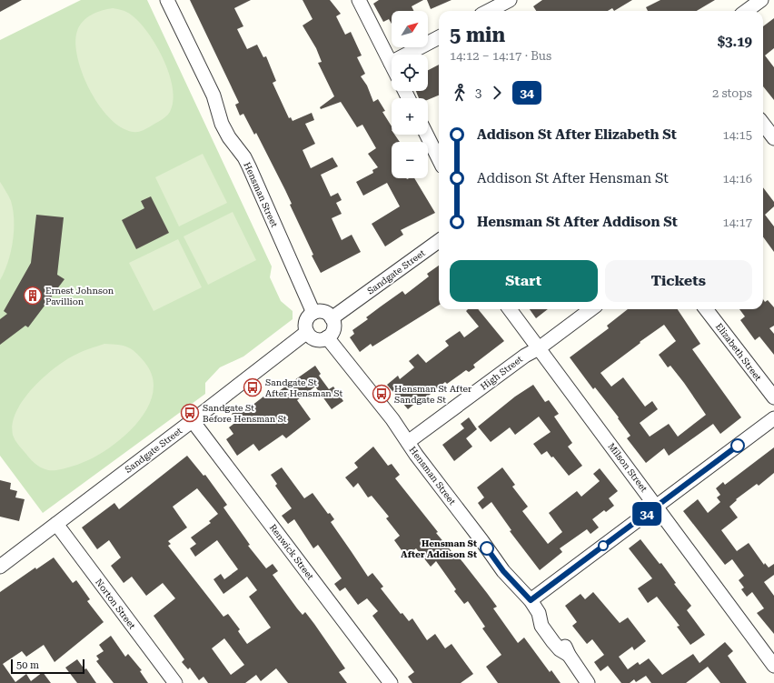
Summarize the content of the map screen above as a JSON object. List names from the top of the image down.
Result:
{
  "streets": {
    "street": [
      "Hensman Street",
      "Sandgate Street",
      "Elizabeth Street",
      "High Street",
      "Milson Street",
      "Renwick Street",
      "Norton Street"
    ]
  },
  "crossings": [
    ["Hensman Street", "Sandgate Street"],
    ["Hensman Street", "High Street"],
    ["Sandgate Street", "Renwick Street"],
    ["Sandgate Street", "Norton Street"],
    ["High Street", "Milson Street"]
  ],
  "places": {
    "building": ["Ernest Johnson Pavillion"],
    "bus stop": ["Sandgate St After Hensman St", "Hensman St After Sandgate St", "Sandgate St Before Hensman St"],
    "other": ["Hensman St After Addison St"]
  },
  "lines": ["bus line 34"],
  "scale_bar": "50 m",
  "north": "top right",
  "page": {
    "on_map": "34",
    "map_buttons": ["+", "−"],
    "heading": ["5 min", "14:12 – 14:17 · Bus", "$3.19"],
    "legs": ["3", "34", "2 stops"],
    "list": [
      {
        "name": "Addison St After Elizabeth St",
        "value": "14:15"
      },
      {
        "name": "Addison St After Hensman St",
        "value": "14:16"
      },
      {
        "name": "Hensman St After Addison St",
        "value": "14:17"
      }
    ],
    "buttons": ["Start", "Tickets"],
    "scale": "50 m"
  }
}
